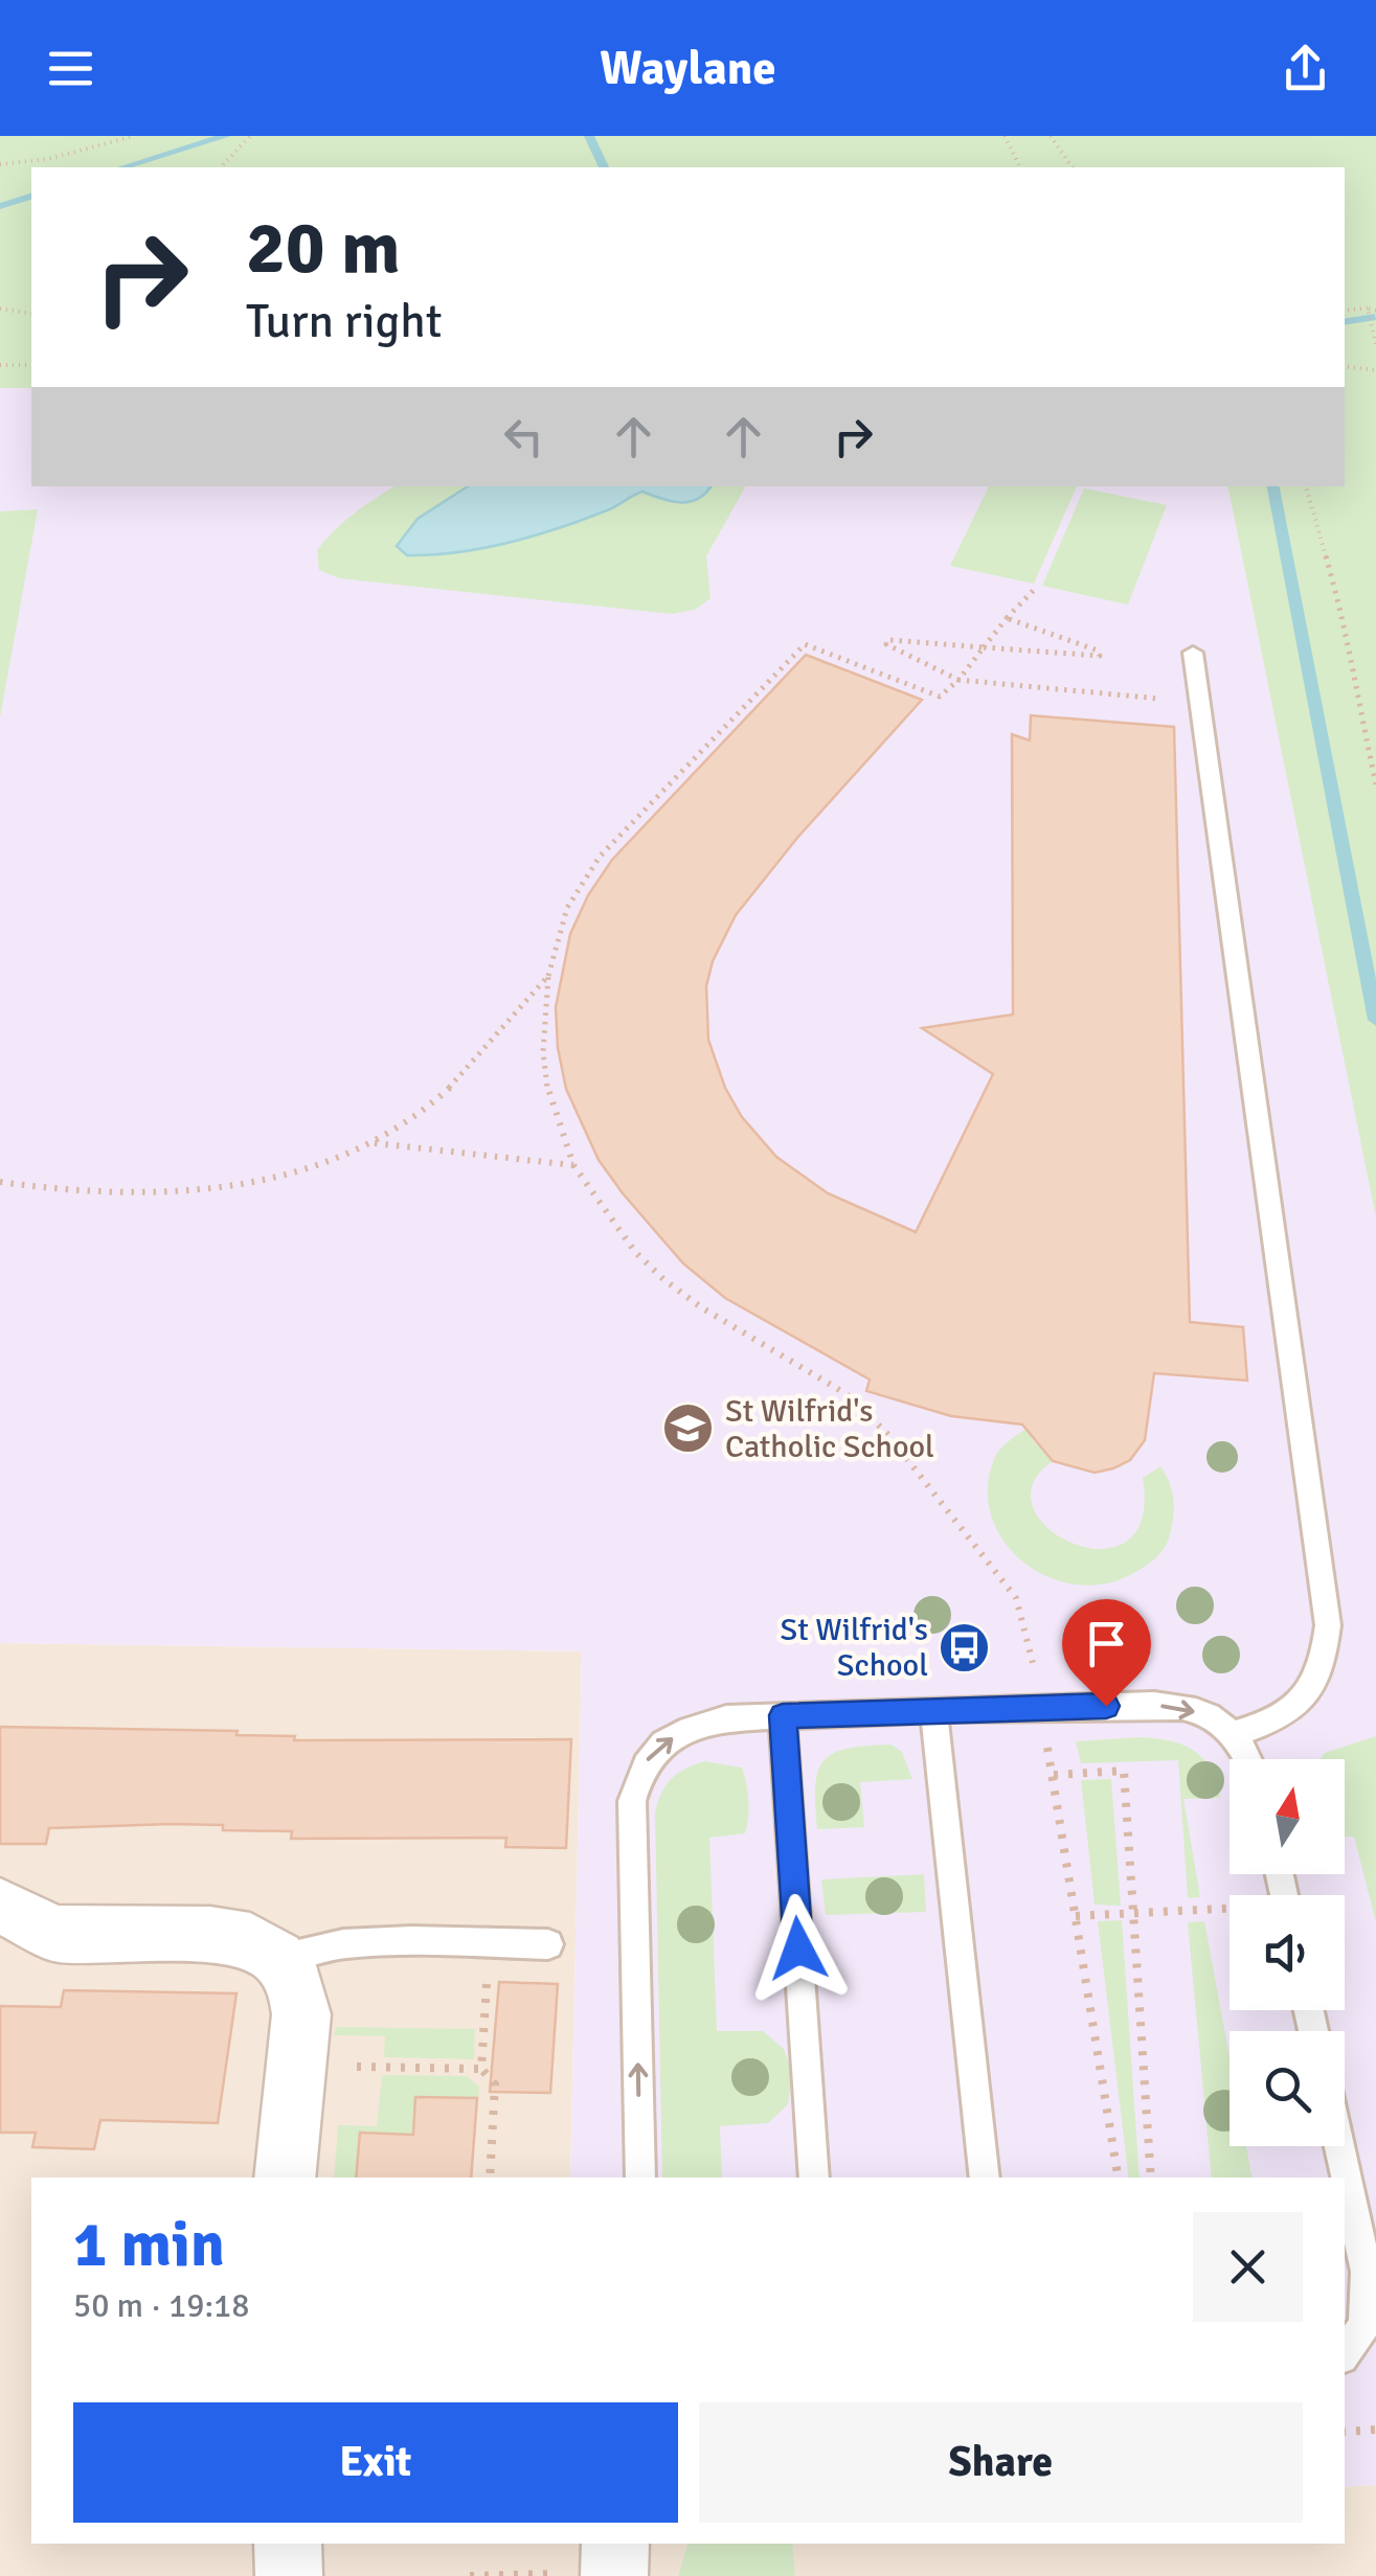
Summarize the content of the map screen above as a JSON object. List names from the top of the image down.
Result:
{
  "places": {
    "school or university": ["St Wilfrid's Catholic School"],
    "bus stop": ["St Wilfrid's School"]
  },
  "north": "top",
  "page": {
    "header": "Waylane",
    "turn": ["20 m", "Turn right"],
    "heading": ["1 min", "50 m · 19:18"],
    "buttons": ["Exit", "Share"]
  }
}
